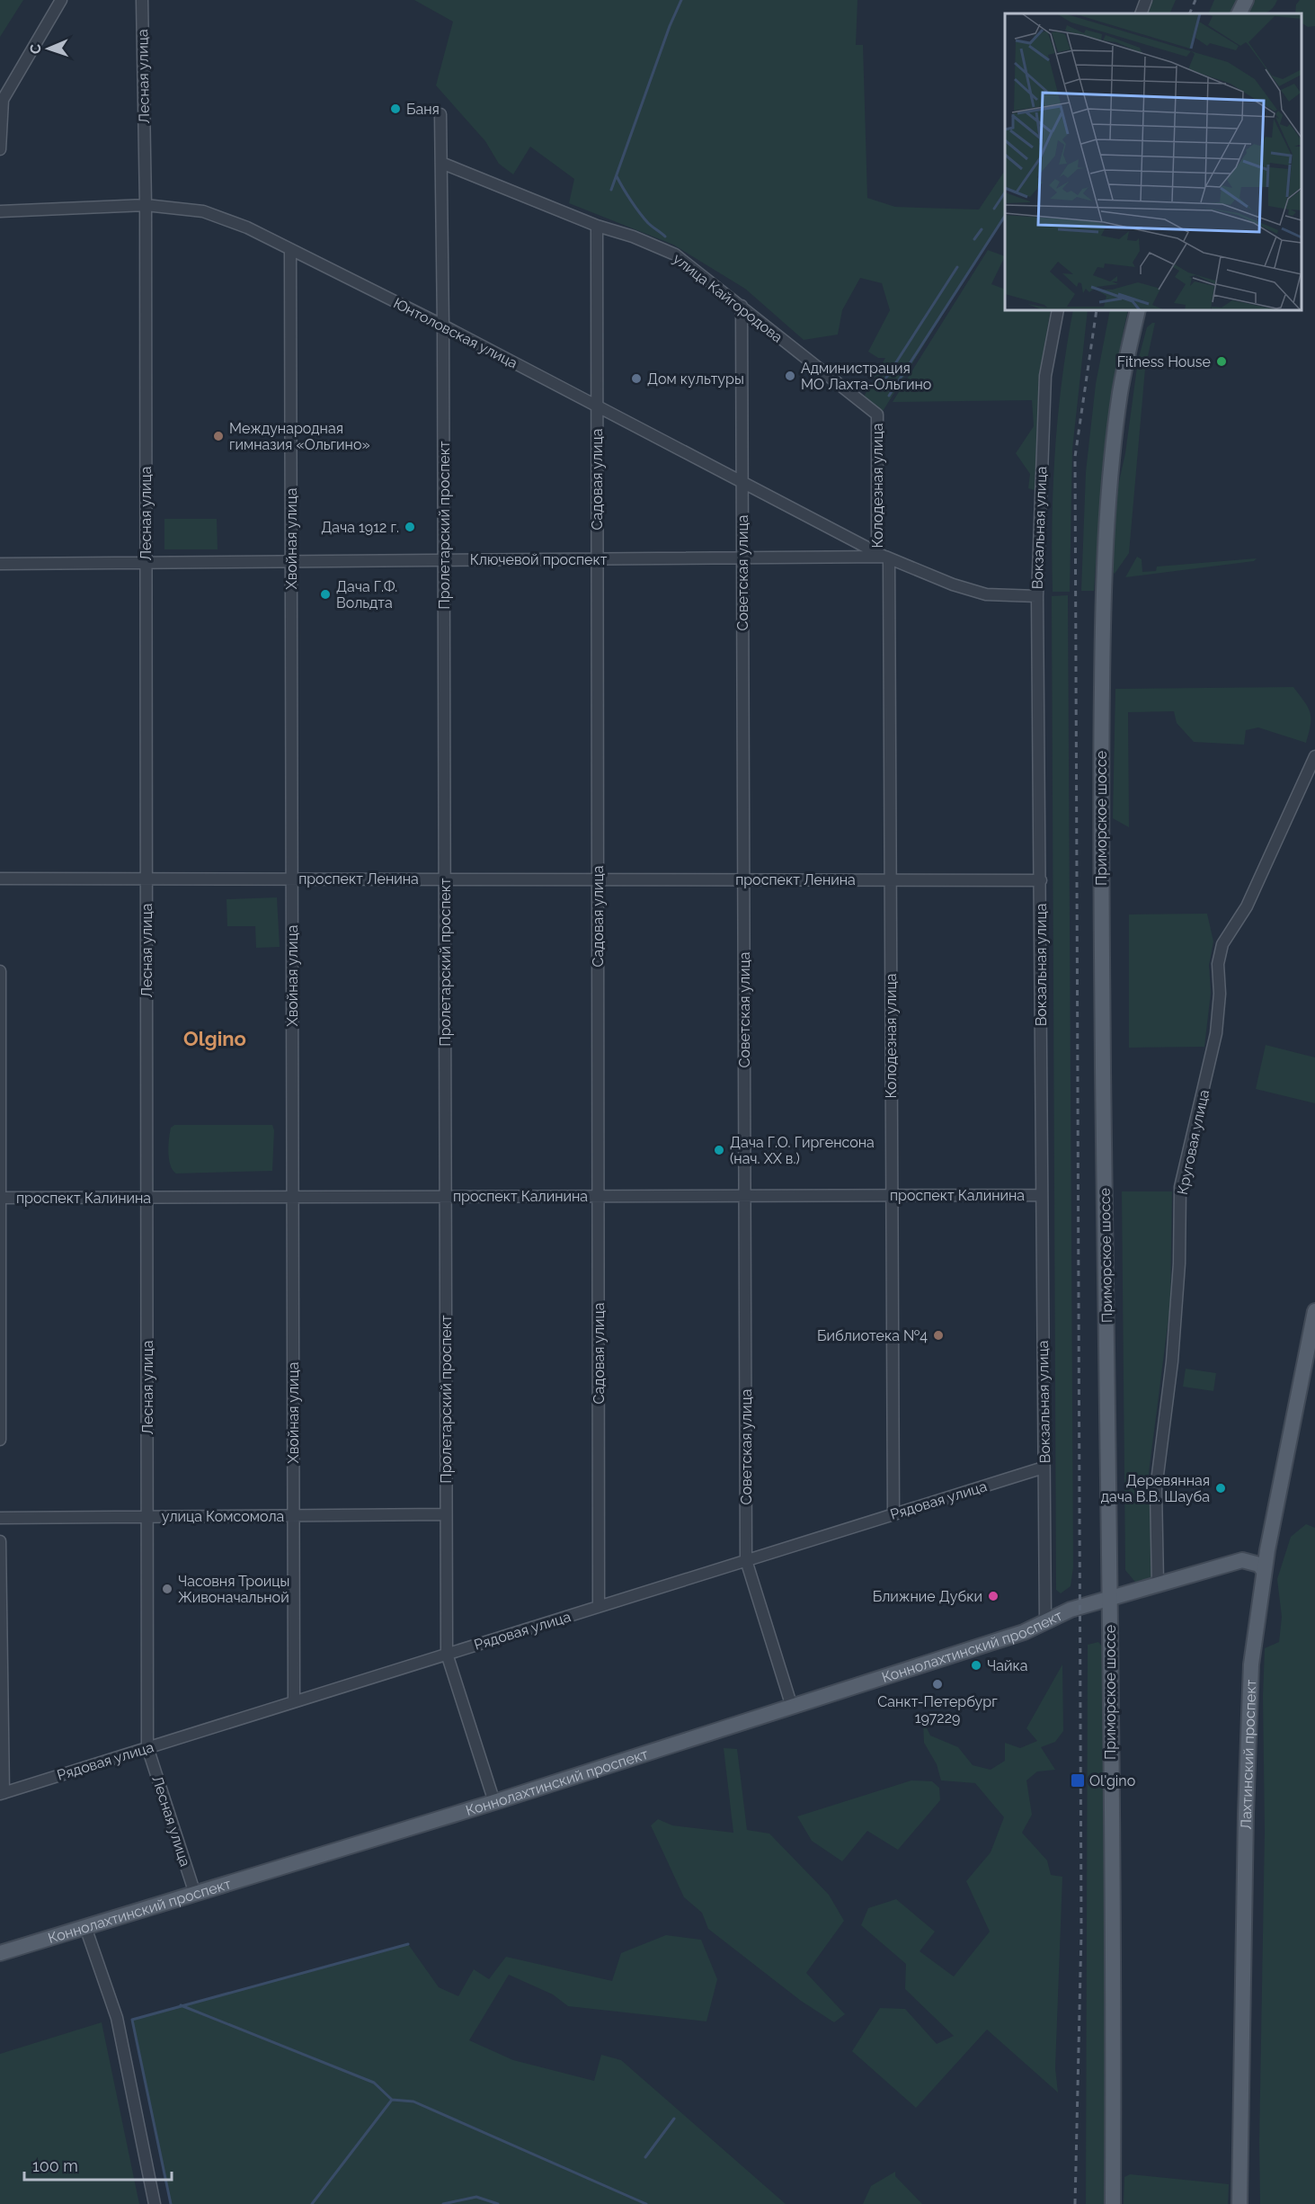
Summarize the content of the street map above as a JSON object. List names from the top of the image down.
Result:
{
  "streets": {
    "main road": ["Приморское шоссе", "Коннолахтинский проспект", "Лахтинский проспект"],
    "street": [
      "Лесная улица",
      "улица Кайгородова",
      "Юнтоловская улица",
      "Садовая улица",
      "Колодезная улица",
      "Пролетарский проспект",
      "Вокзальная улица",
      "Хвойная улица",
      "Ключевой проспект",
      "Советская улица",
      "проспект Ленина",
      "Круговая улица",
      "проспект Калинина",
      "Рядовая улица",
      "улица Комсомола"
    ]
  },
  "crossings": [
    ["Лесная улица", "Юнтоловская улица"],
    ["Лесная улица", "Ключевой проспект"],
    ["Лесная улица", "проспект Ленина"],
    ["Лесная улица", "проспект Калинина"],
    ["Лесная улица", "Рядовая улица"],
    ["Лесная улица", "улица Комсомола"],
    ["Лесная улица", "Коннолахтинский проспект"],
    ["улица Кайгородова", "Садовая улица"],
    ["улица Кайгородова", "Колодезная улица"],
    ["улица Кайгородова", "Пролетарский проспект"],
    ["улица Кайгородова", "Советская улица"],
    ["Юнтоловская улица", "Садовая улица"],
    ["Юнтоловская улица", "Колодезная улица"],
    ["Юнтоловская улица", "Пролетарский проспект"],
    ["Юнтоловская улица", "Хвойная улица"],
    ["Юнтоловская улица", "Ключевой проспект"],
    ["Юнтоловская улица", "Советская улица"],
    ["Садовая улица", "Ключевой проспект"],
    ["Садовая улица", "проспект Ленина"],
    ["Садовая улица", "проспект Калинина"],
    ["Садовая улица", "Рядовая улица"],
    ["Колодезная улица", "Ключевой проспект"],
    ["Колодезная улица", "проспект Ленина"],
    ["Колодезная улица", "проспект Калинина"],
    ["Колодезная улица", "Рядовая улица"],
    ["Пролетарский проспект", "Ключевой проспект"],
    ["Пролетарский проспект", "проспект Ленина"],
    ["Пролетарский проспект", "проспект Калинина"],
    ["Пролетарский проспект", "Рядовая улица"],
    ["Пролетарский проспект", "улица Комсомола"],
    ["Пролетарский проспект", "Коннолахтинский проспект"],
    ["Вокзальная улица", "Ключевой проспект"],
    ["Вокзальная улица", "проспект Ленина"],
    ["Вокзальная улица", "проспект Калинина"],
    ["Вокзальная улица", "Рядовая улица"],
    ["Вокзальная улица", "Коннолахтинский проспект"],
    ["Хвойная улица", "Ключевой проспект"],
    ["Хвойная улица", "проспект Ленина"],
    ["Хвойная улица", "проспект Калинина"],
    ["Хвойная улица", "Рядовая улица"],
    ["Хвойная улица", "улица Комсомола"],
    ["Ключевой проспект", "Советская улица"],
    ["Советская улица", "проспект Ленина"],
    ["Советская улица", "проспект Калинина"],
    ["Советская улица", "Рядовая улица"],
    ["Советская улица", "Коннолахтинский проспект"],
    ["Приморское шоссе", "Коннолахтинский проспект"],
    ["Круговая улица", "Коннолахтинский проспект"],
    ["Коннолахтинский проспект", "Лахтинский проспект"]
  ],
  "districts": ["Olgino"],
  "places": {
    "other": [
      "Баня",
      "Fitness House",
      "Администрация МО Лахта-Ольгино",
      "Дом культуры",
      "Международная гимназия «Ольгино»",
      "Дача 1912 г.",
      "Дача Г.Ф. Вольдта",
      "Дача Г.О. Гиргенсона (нач. XX в.)",
      "Библиотека №4",
      "Деревянная дача В.В. Шауба",
      "Часовня Троицы Живоначальной",
      "Ближние Дубки",
      "Чайка",
      "Санкт-Петербург 197229"
    ],
    "transit": ["Ol'gino"]
  },
  "scale_bar": "100 m",
  "north": "left"
}
